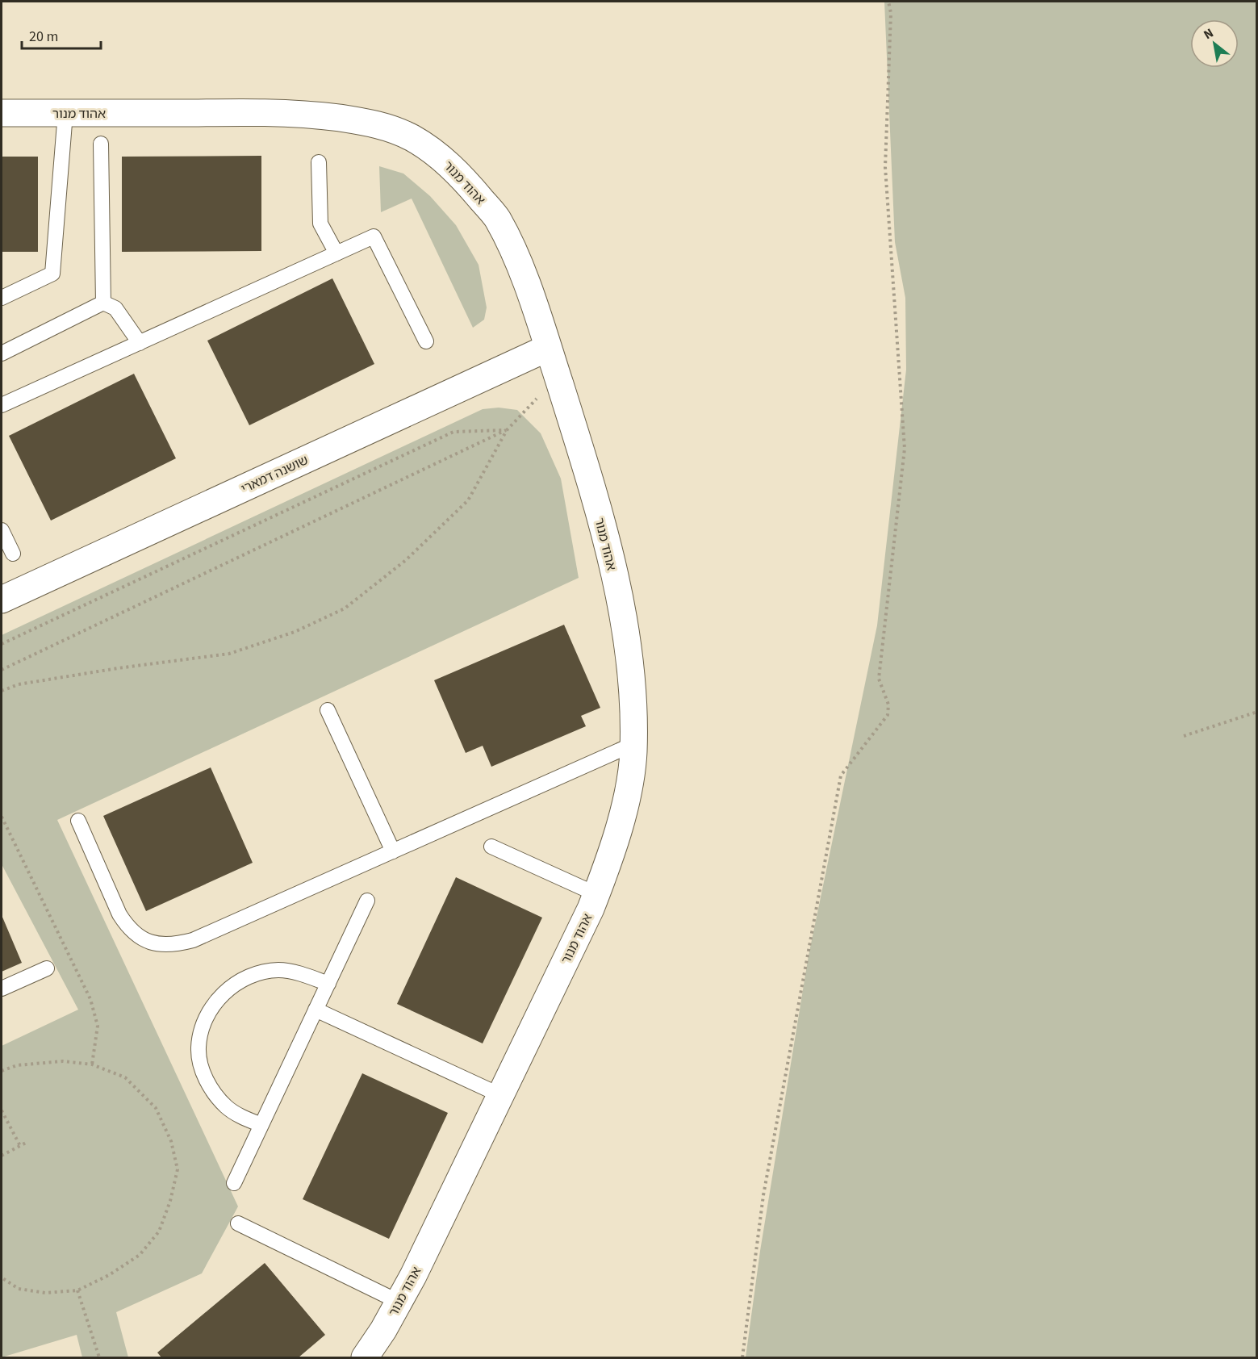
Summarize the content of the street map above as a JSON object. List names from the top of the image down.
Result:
{
  "streets": {
    "street": ["אהוד מנור", "שושנה דמארי"]
  },
  "crossings": [
    ["אהוד מנור", "שושנה דמארי"]
  ],
  "scale_bar": "20 m",
  "north": "top left"
}
